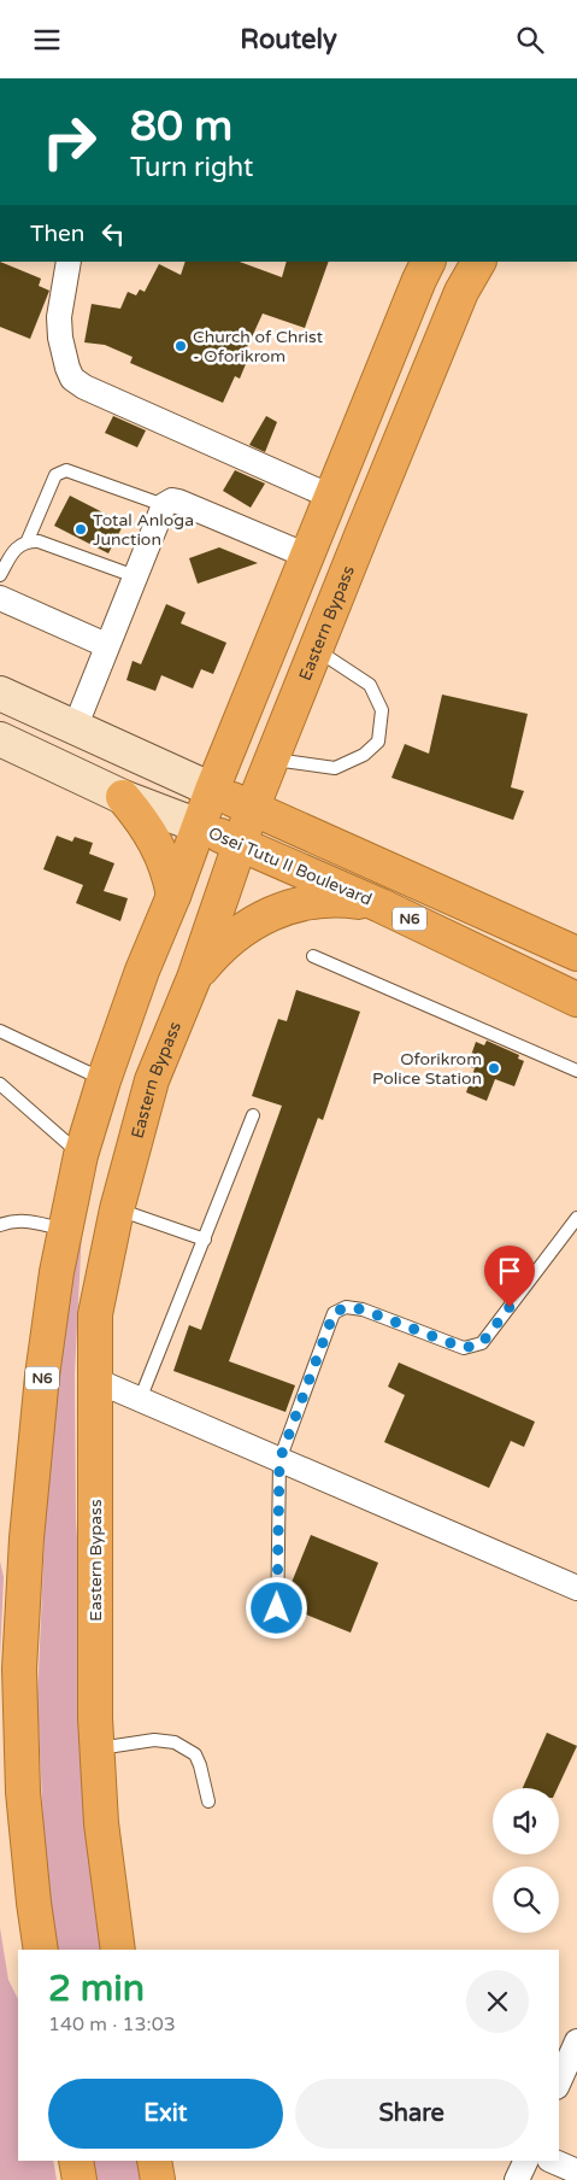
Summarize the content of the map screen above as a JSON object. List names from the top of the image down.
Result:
{
  "streets": {
    "highway": ["Eastern Bypass", "Osei Tutu II Boulevard", "N6"]
  },
  "crossings": [
    ["Eastern Bypass", "Osei Tutu II Boulevard"],
    ["Eastern Bypass", "N6"],
    ["Osei Tutu II Boulevard", "N6"]
  ],
  "places": ["Church of Christ - Oforikrom", "Total Anloga Junction", "Oforikrom Police Station"],
  "page": {
    "header": "Routely",
    "turn": ["80 m", "Turn right"],
    "then": "Then",
    "heading": ["2 min", "140 m · 13:03"],
    "buttons": ["Exit", "Share"]
  }
}
